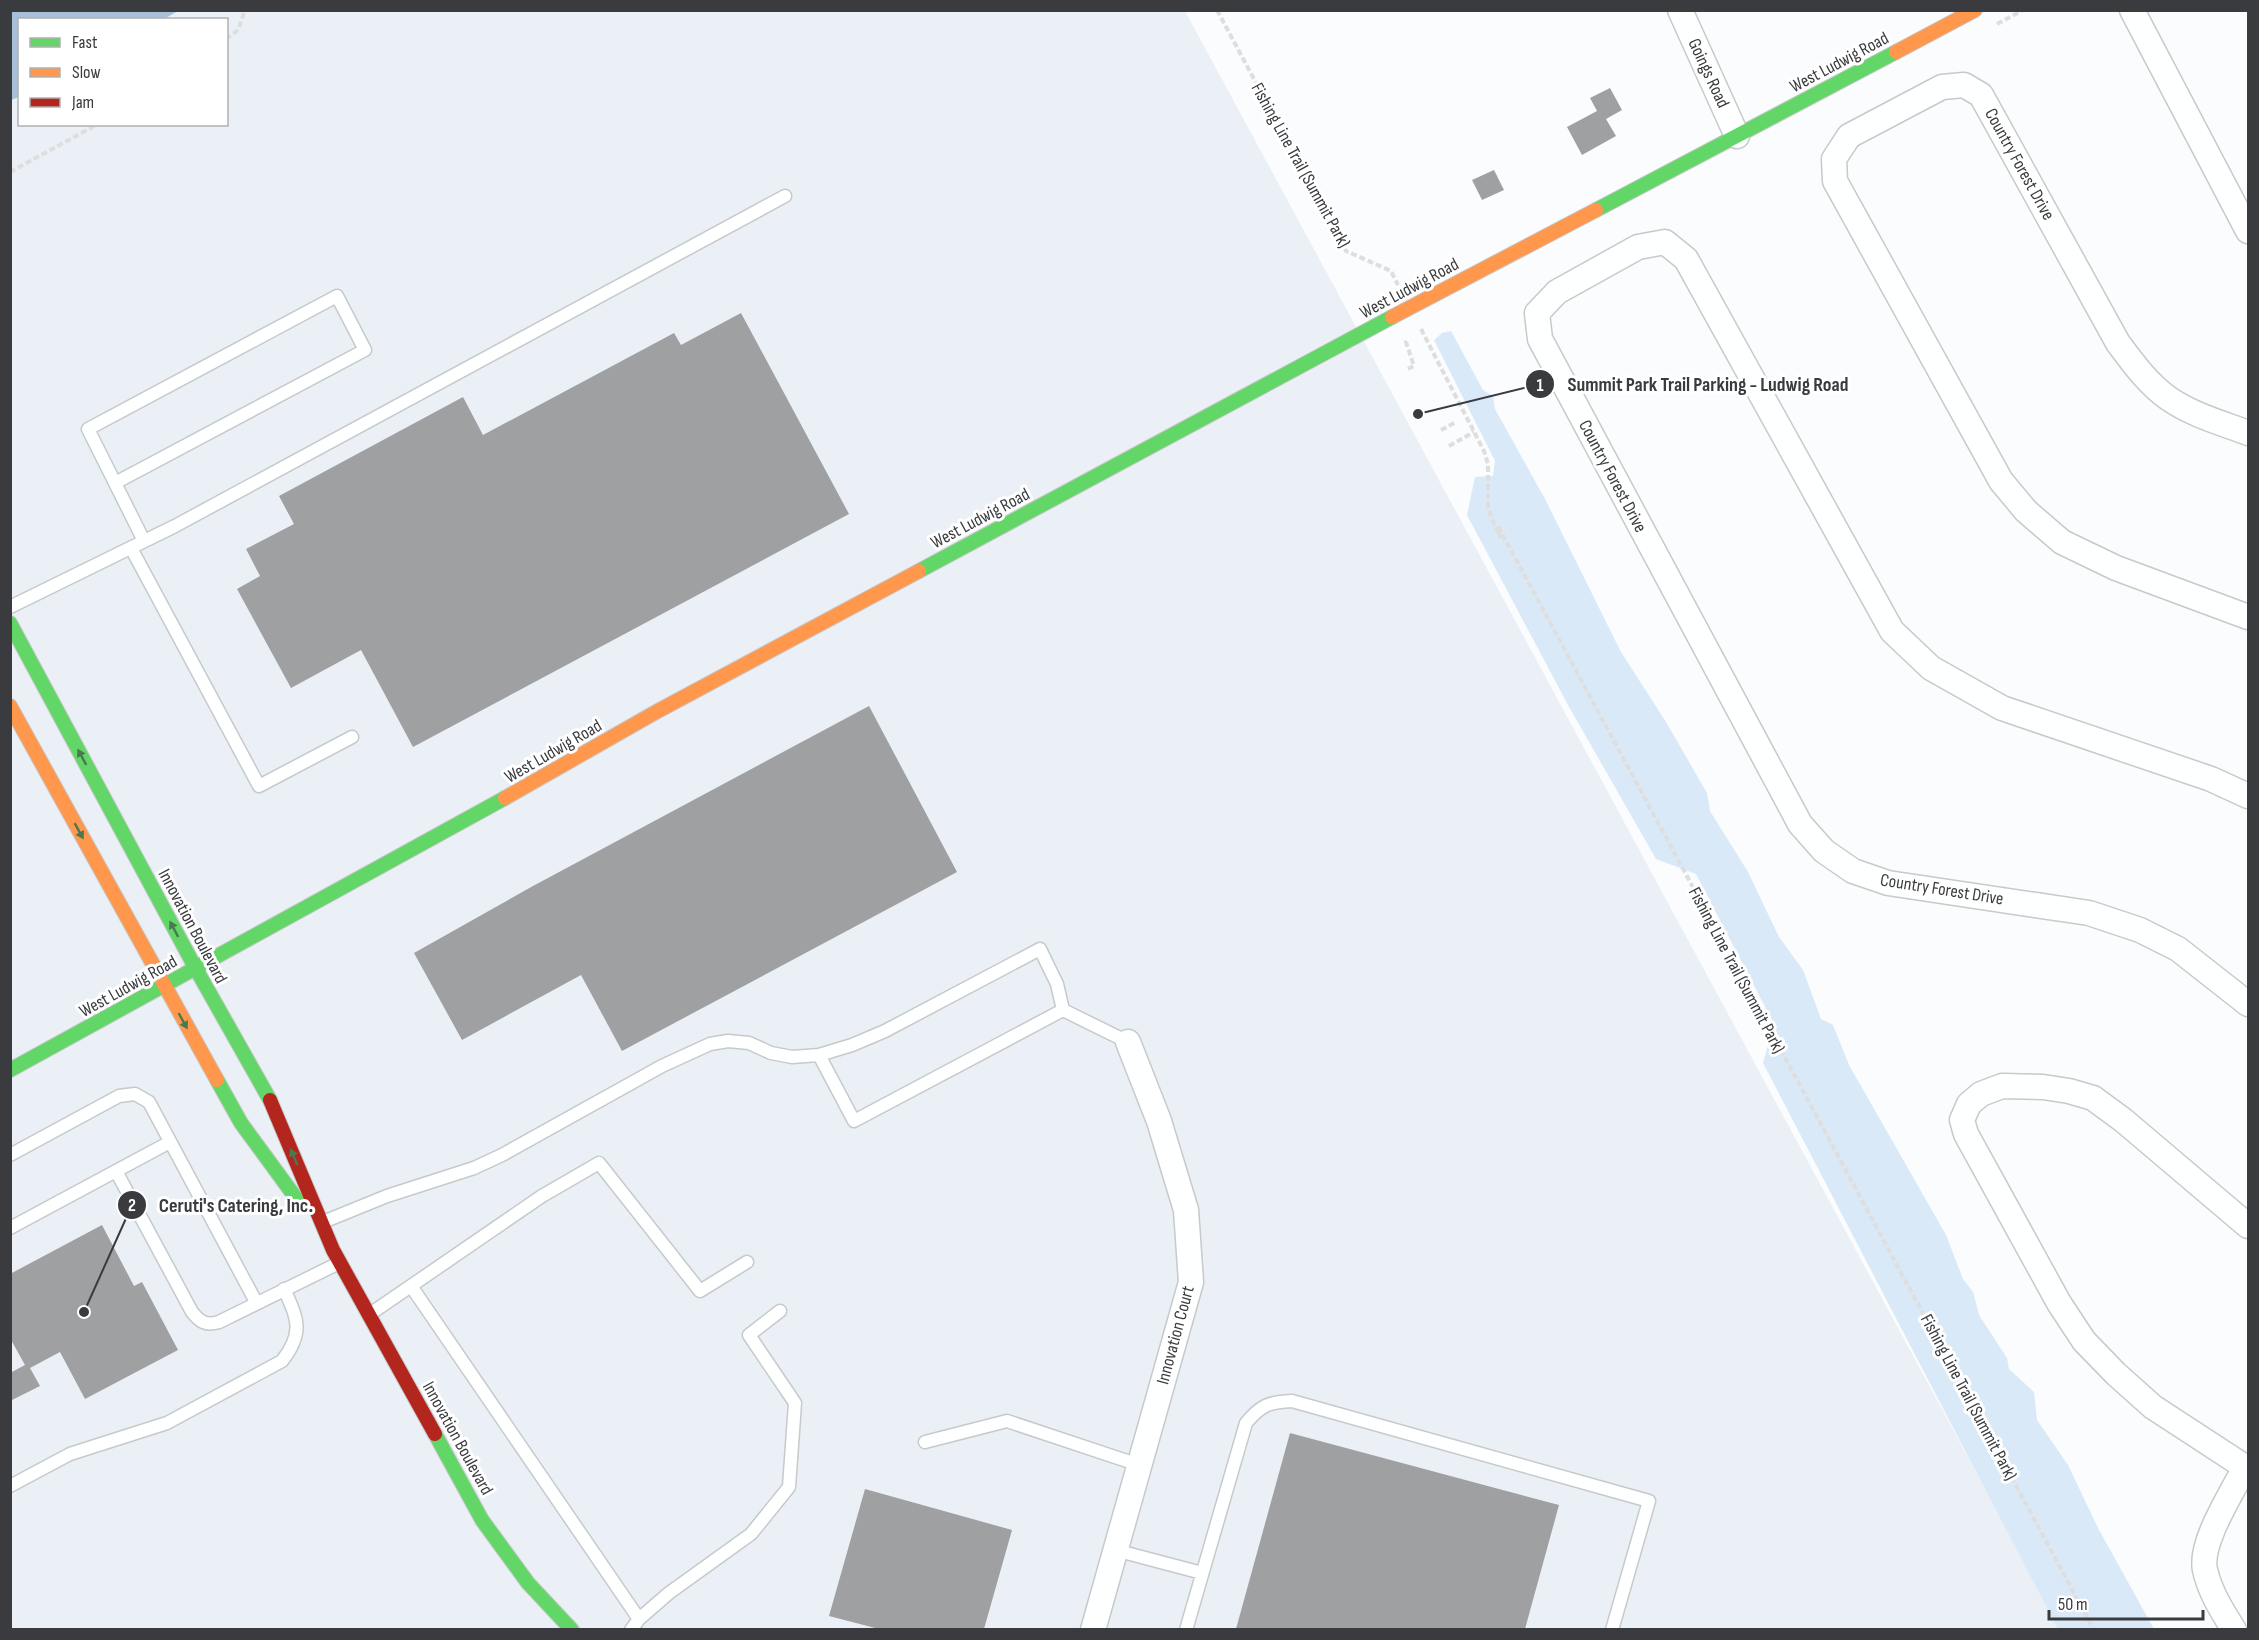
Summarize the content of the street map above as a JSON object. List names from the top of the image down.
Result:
{
  "streets": {
    "main road": ["West Ludwig Road", "Innovation Boulevard"],
    "street": ["Goings Road", "Country Forest Drive", "Innovation Court"],
    "path": ["Fishing Line Trail (Summit Park)"]
  },
  "crossings": [
    ["West Ludwig Road", "Goings Road"],
    ["West Ludwig Road", "Innovation Boulevard"]
  ],
  "places": ["Summit Park Trail Parking - Ludwig Road", "Ceruti's Catering, Inc."],
  "legend": ["Fast", "Slow", "Jam"],
  "scale_bar": "50 m"
}
